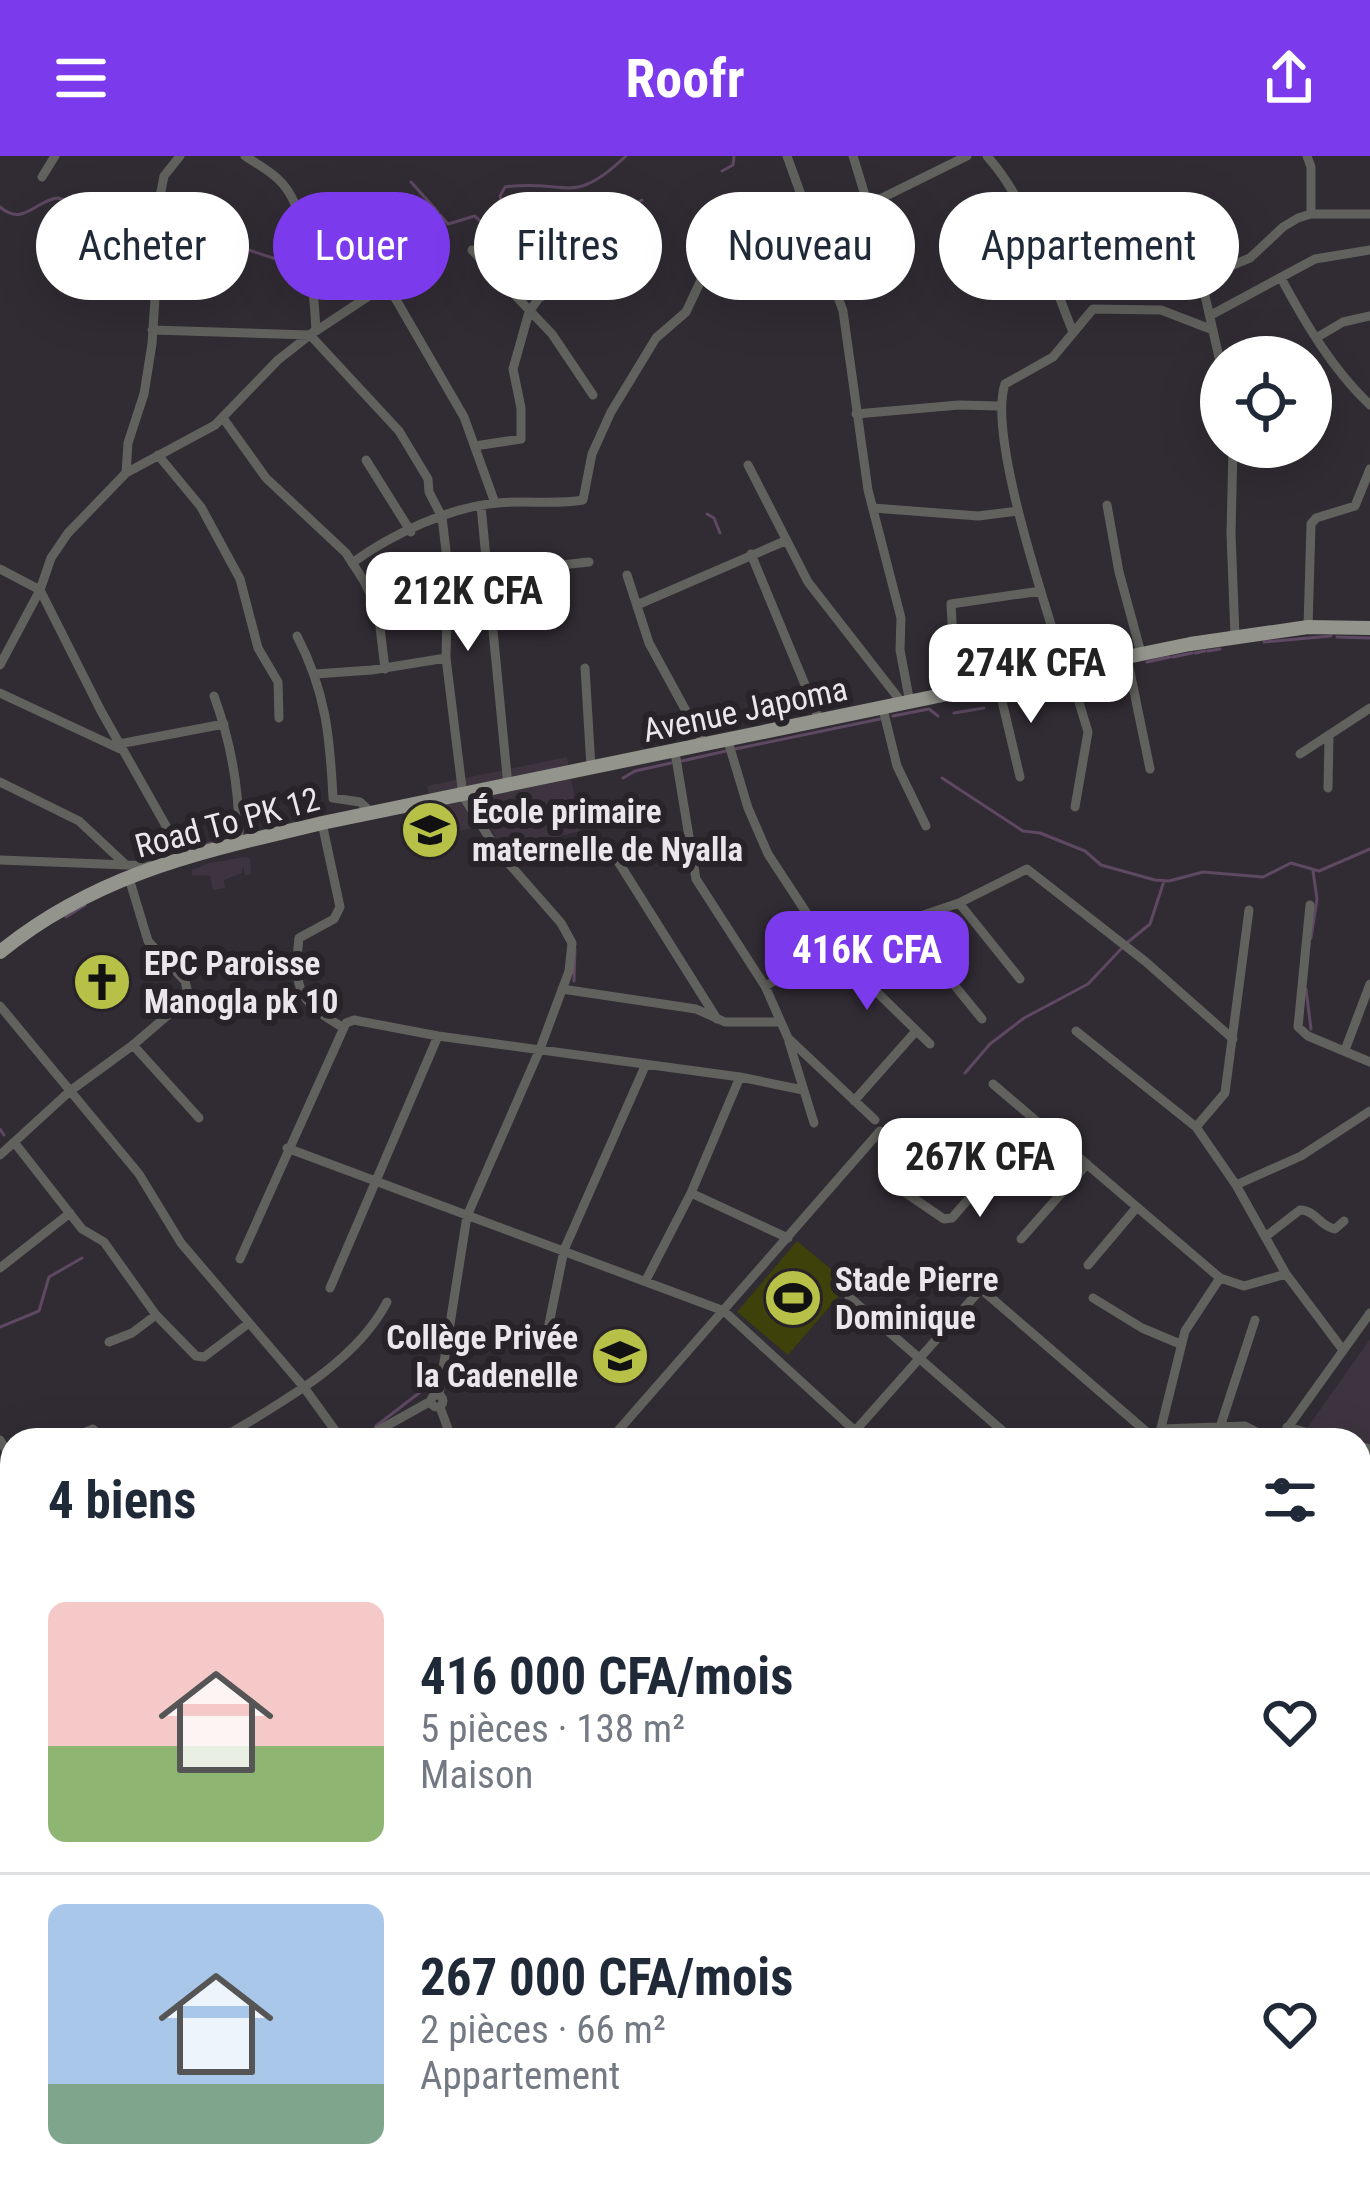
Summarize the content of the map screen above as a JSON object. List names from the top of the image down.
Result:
{
  "streets": {
    "main road": ["Avenue Japoma", "Road To PK 12"]
  },
  "crossings": [
    ["Avenue Japoma", "Road To PK 12"]
  ],
  "places": {
    "school or university": ["École primaire maternelle de Nyalla", "Collège Privée la Cadenelle"],
    "church": ["EPC Paroisse Manogla pk 10"],
    "sports": ["Stade Pierre Dominique"]
  },
  "page": {
    "header": "Roofr",
    "chip": [
      "Acheter",
      "Louer",
      "Filtres",
      "Nouveau",
      "Appartement"
    ],
    "price": [
      "212K CFA",
      "274K CFA",
      "416K CFA",
      "267K CFA"
    ],
    "heading": "4 biens",
    "list": [
      {
        "name": "416 000 CFA/mois",
        "note": "5 pièces · 138 m² · Maison"
      },
      {
        "name": "267 000 CFA/mois",
        "note": "2 pièces · 66 m² · Appartement"
      }
    ]
  }
}
